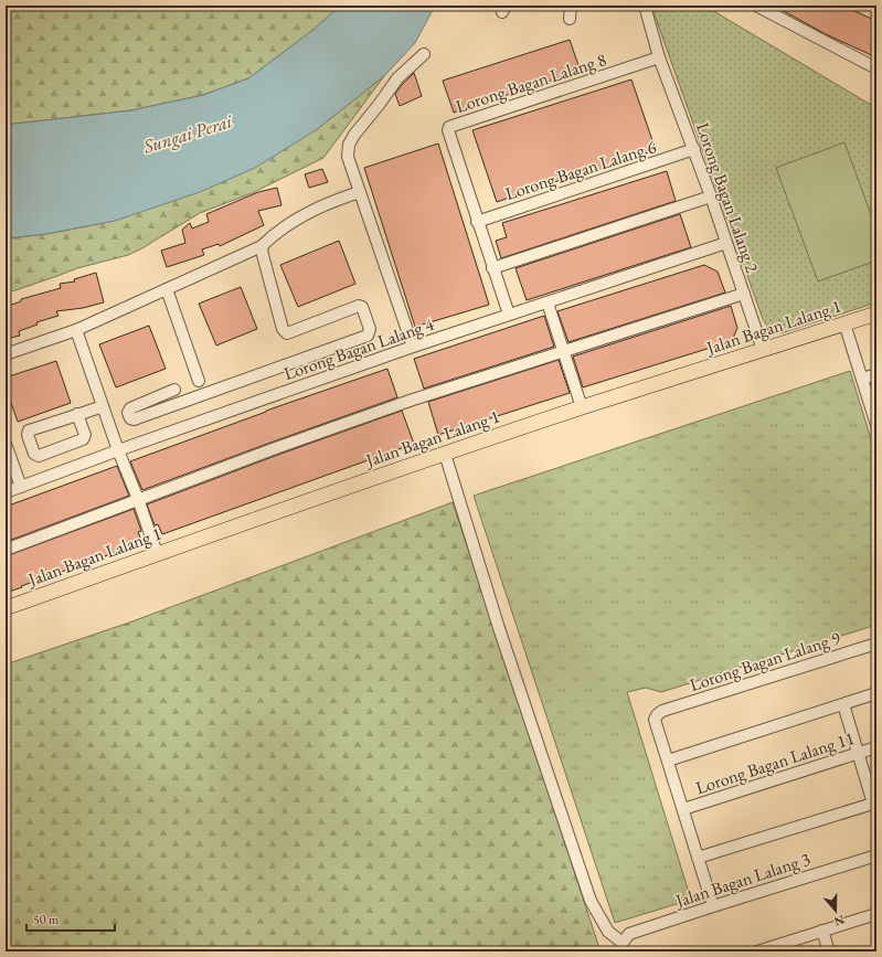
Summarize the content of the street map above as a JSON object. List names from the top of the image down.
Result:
{
  "streets": {
    "main road": ["Jalan Bagan Lalang 1"],
    "street": [
      "Lorong Bagan Lalang 8",
      "Lorong Bagan Lalang 6",
      "Lorong Bagan Lalang 2",
      "Lorong Bagan Lalang 4",
      "Lorong Bagan Lalang 9",
      "Lorong Bagan Lalang 11",
      "Jalan Bagan Lalang 3"
    ]
  },
  "crossings": [
    ["Lorong Bagan Lalang 8", "Lorong Bagan Lalang 6"],
    ["Lorong Bagan Lalang 8", "Lorong Bagan Lalang 2"],
    ["Lorong Bagan Lalang 8", "Lorong Bagan Lalang 4"],
    ["Lorong Bagan Lalang 6", "Lorong Bagan Lalang 2"],
    ["Lorong Bagan Lalang 2", "Jalan Bagan Lalang 1"],
    ["Lorong Bagan Lalang 2", "Lorong Bagan Lalang 4"]
  ],
  "water": ["Sungai Perai"],
  "scale_bar": "50 m",
  "north": "bottom"
}
